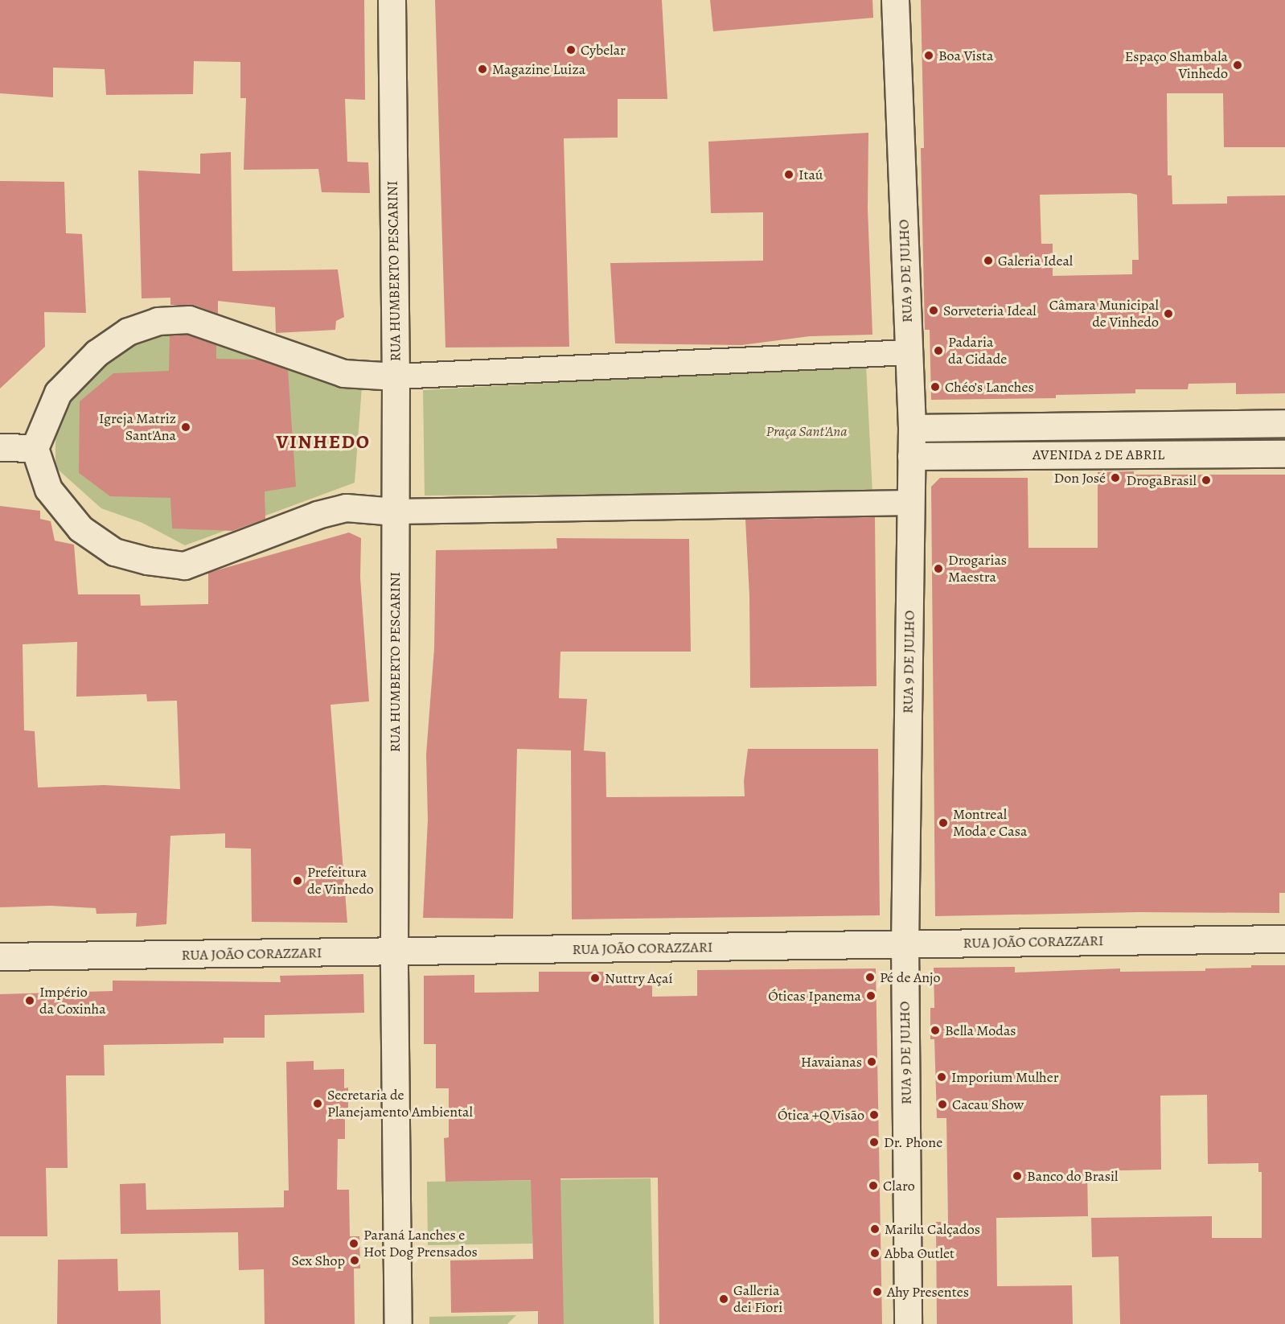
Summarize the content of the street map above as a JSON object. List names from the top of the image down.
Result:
{
  "streets": {
    "street": [
      "RUA HUMBERTO PESCARINI",
      "RUA 9 DE JULHO",
      "AVENIDA 2 DE ABRIL",
      "RUA JOÃO CORAZZARI"
    ]
  },
  "crossings": [
    ["RUA HUMBERTO PESCARINI", "RUA JOÃO CORAZZARI"],
    ["RUA 9 DE JULHO", "AVENIDA 2 DE ABRIL"],
    ["RUA 9 DE JULHO", "RUA JOÃO CORAZZARI"]
  ],
  "districts": ["VINHEDO"],
  "parks": ["Praça Sant'Ana"],
  "places": [
    "Cybelar",
    "Boa Vista",
    "Espaço Shambala Vinhedo",
    "Magazine Luiza",
    "Itaú",
    "Galeria Ideal",
    "Sorveteria Ideal",
    "Câmara Municipal de Vinhedo",
    "Padaria da Cidade",
    "Chéo’s Lanches",
    "Igreja Matriz Sant'Ana",
    "Don José",
    "DrogaBrasil",
    "Drogarias Maestra",
    "Montreal Moda e Casa",
    "Prefeitura de Vinhedo",
    "Pé de Anjo",
    "Nuttry Açaí",
    "Óticas Ipanema",
    "Império da Coxinha",
    "Bella Modas",
    "Havaianas",
    "Imporium Mulher",
    "Secretaria de Planejamento Ambiental",
    "Cacau Show",
    "Ótica +Q Visão",
    "Dr. Phone",
    "Banco do Brasil",
    "Claro",
    "Marilu Calçados",
    "Paraná Lanches e Hot Dog Prensados",
    "Abba Outlet",
    "Sex Shop",
    "Ahy Presentes",
    "Galleria dei Fiori"
  ]
}
